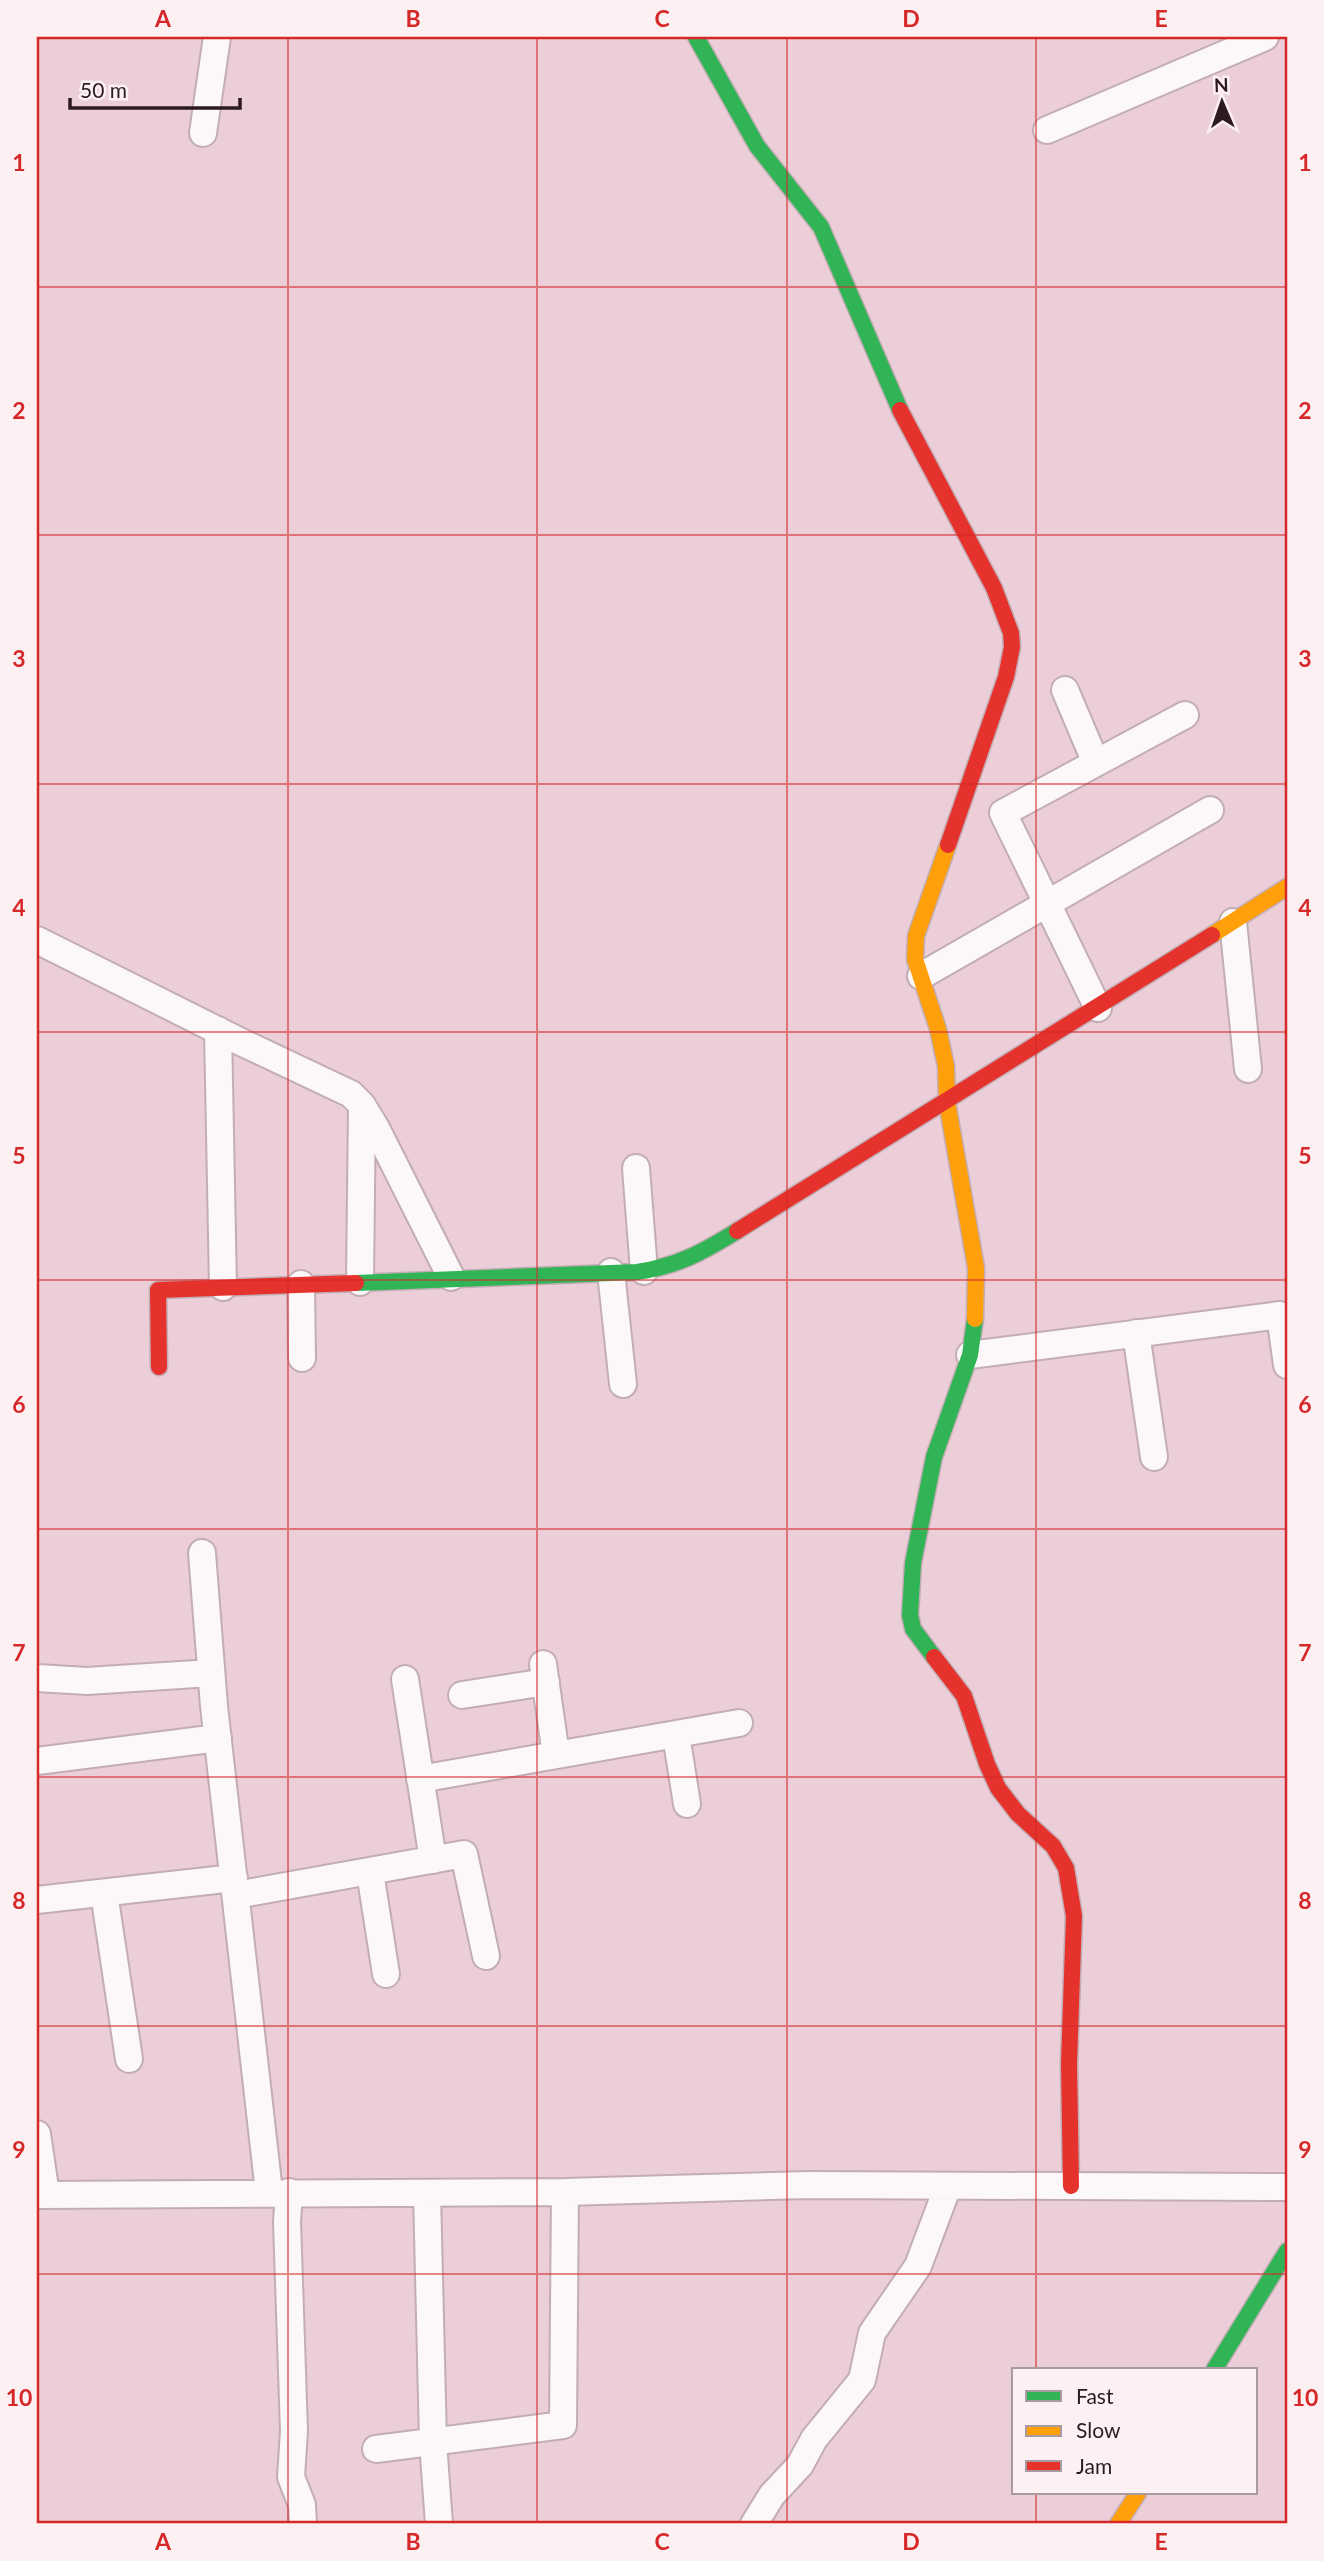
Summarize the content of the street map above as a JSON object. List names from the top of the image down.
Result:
{
  "legend": ["Fast", "Slow", "Jam"],
  "scale_bar": "50 m",
  "north": "top",
  "grid": {
    "columns": [
      "A",
      "B",
      "C",
      "D",
      "E"
    ],
    "rows": [
      "1",
      "2",
      "3",
      "4",
      "5",
      "6",
      "7",
      "8",
      "9",
      "10"
    ]
  }
}
